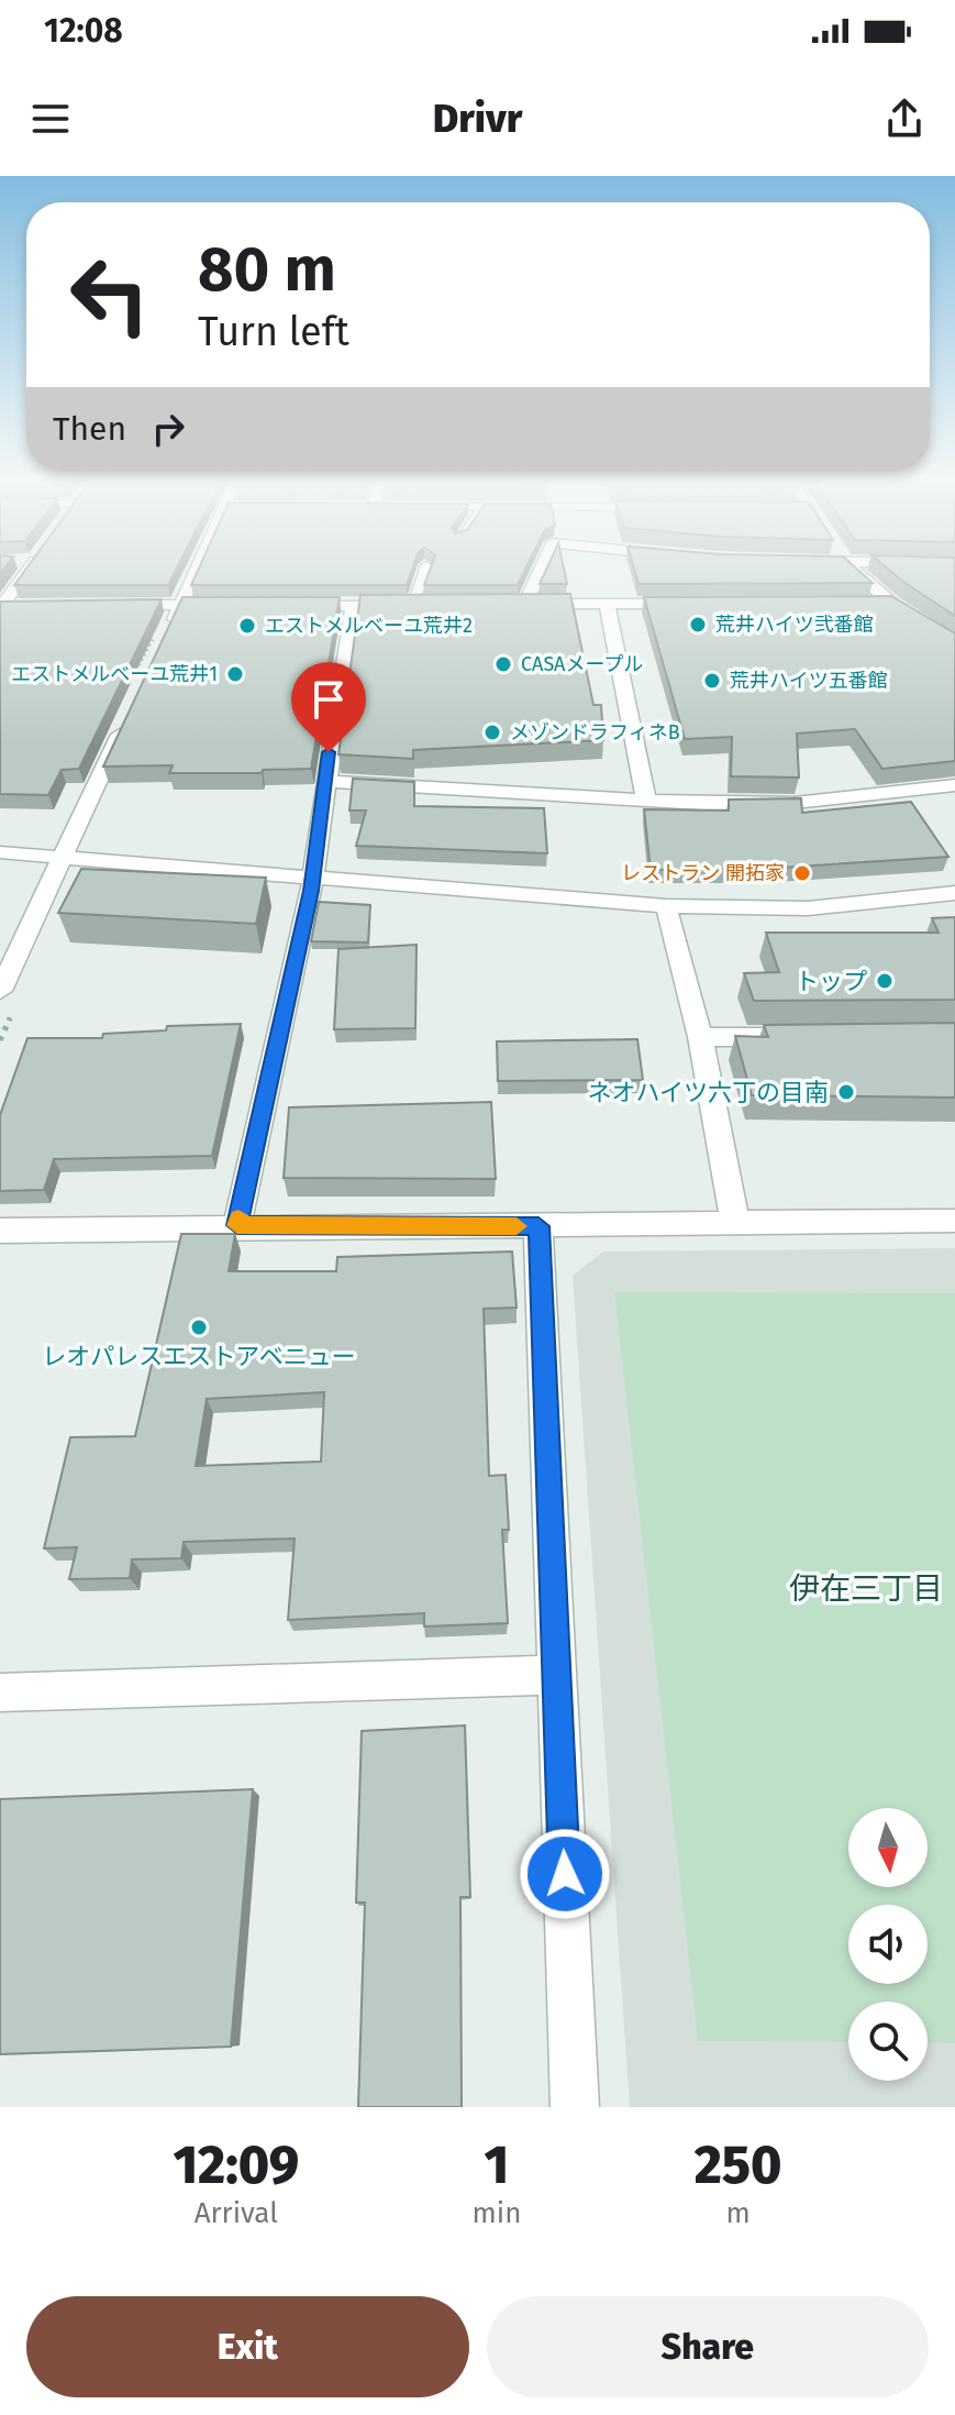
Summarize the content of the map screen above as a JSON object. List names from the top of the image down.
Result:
{
  "districts": ["伊在三丁目"],
  "places": [
    "荒井ハイツ弐番館",
    "エストメルベーユ荒井2",
    "CASAメープル",
    "エストメルベーユ荒井1",
    "荒井ハイツ五番館",
    "メゾンドラフィネB",
    "レストラン 開拓家",
    "トップ",
    "ネオハイツ六丁の目南",
    "レオパレスエストアベニュー"
  ],
  "north": "bottom",
  "page": {
    "status": "12:08",
    "header": "Drivr",
    "turn": ["80 m", "Turn left"],
    "then": "Then",
    "eta": [
      "12:09",
      "Arrival",
      "1",
      "min",
      "250",
      "m"
    ],
    "buttons": ["Exit", "Share"]
  }
}
